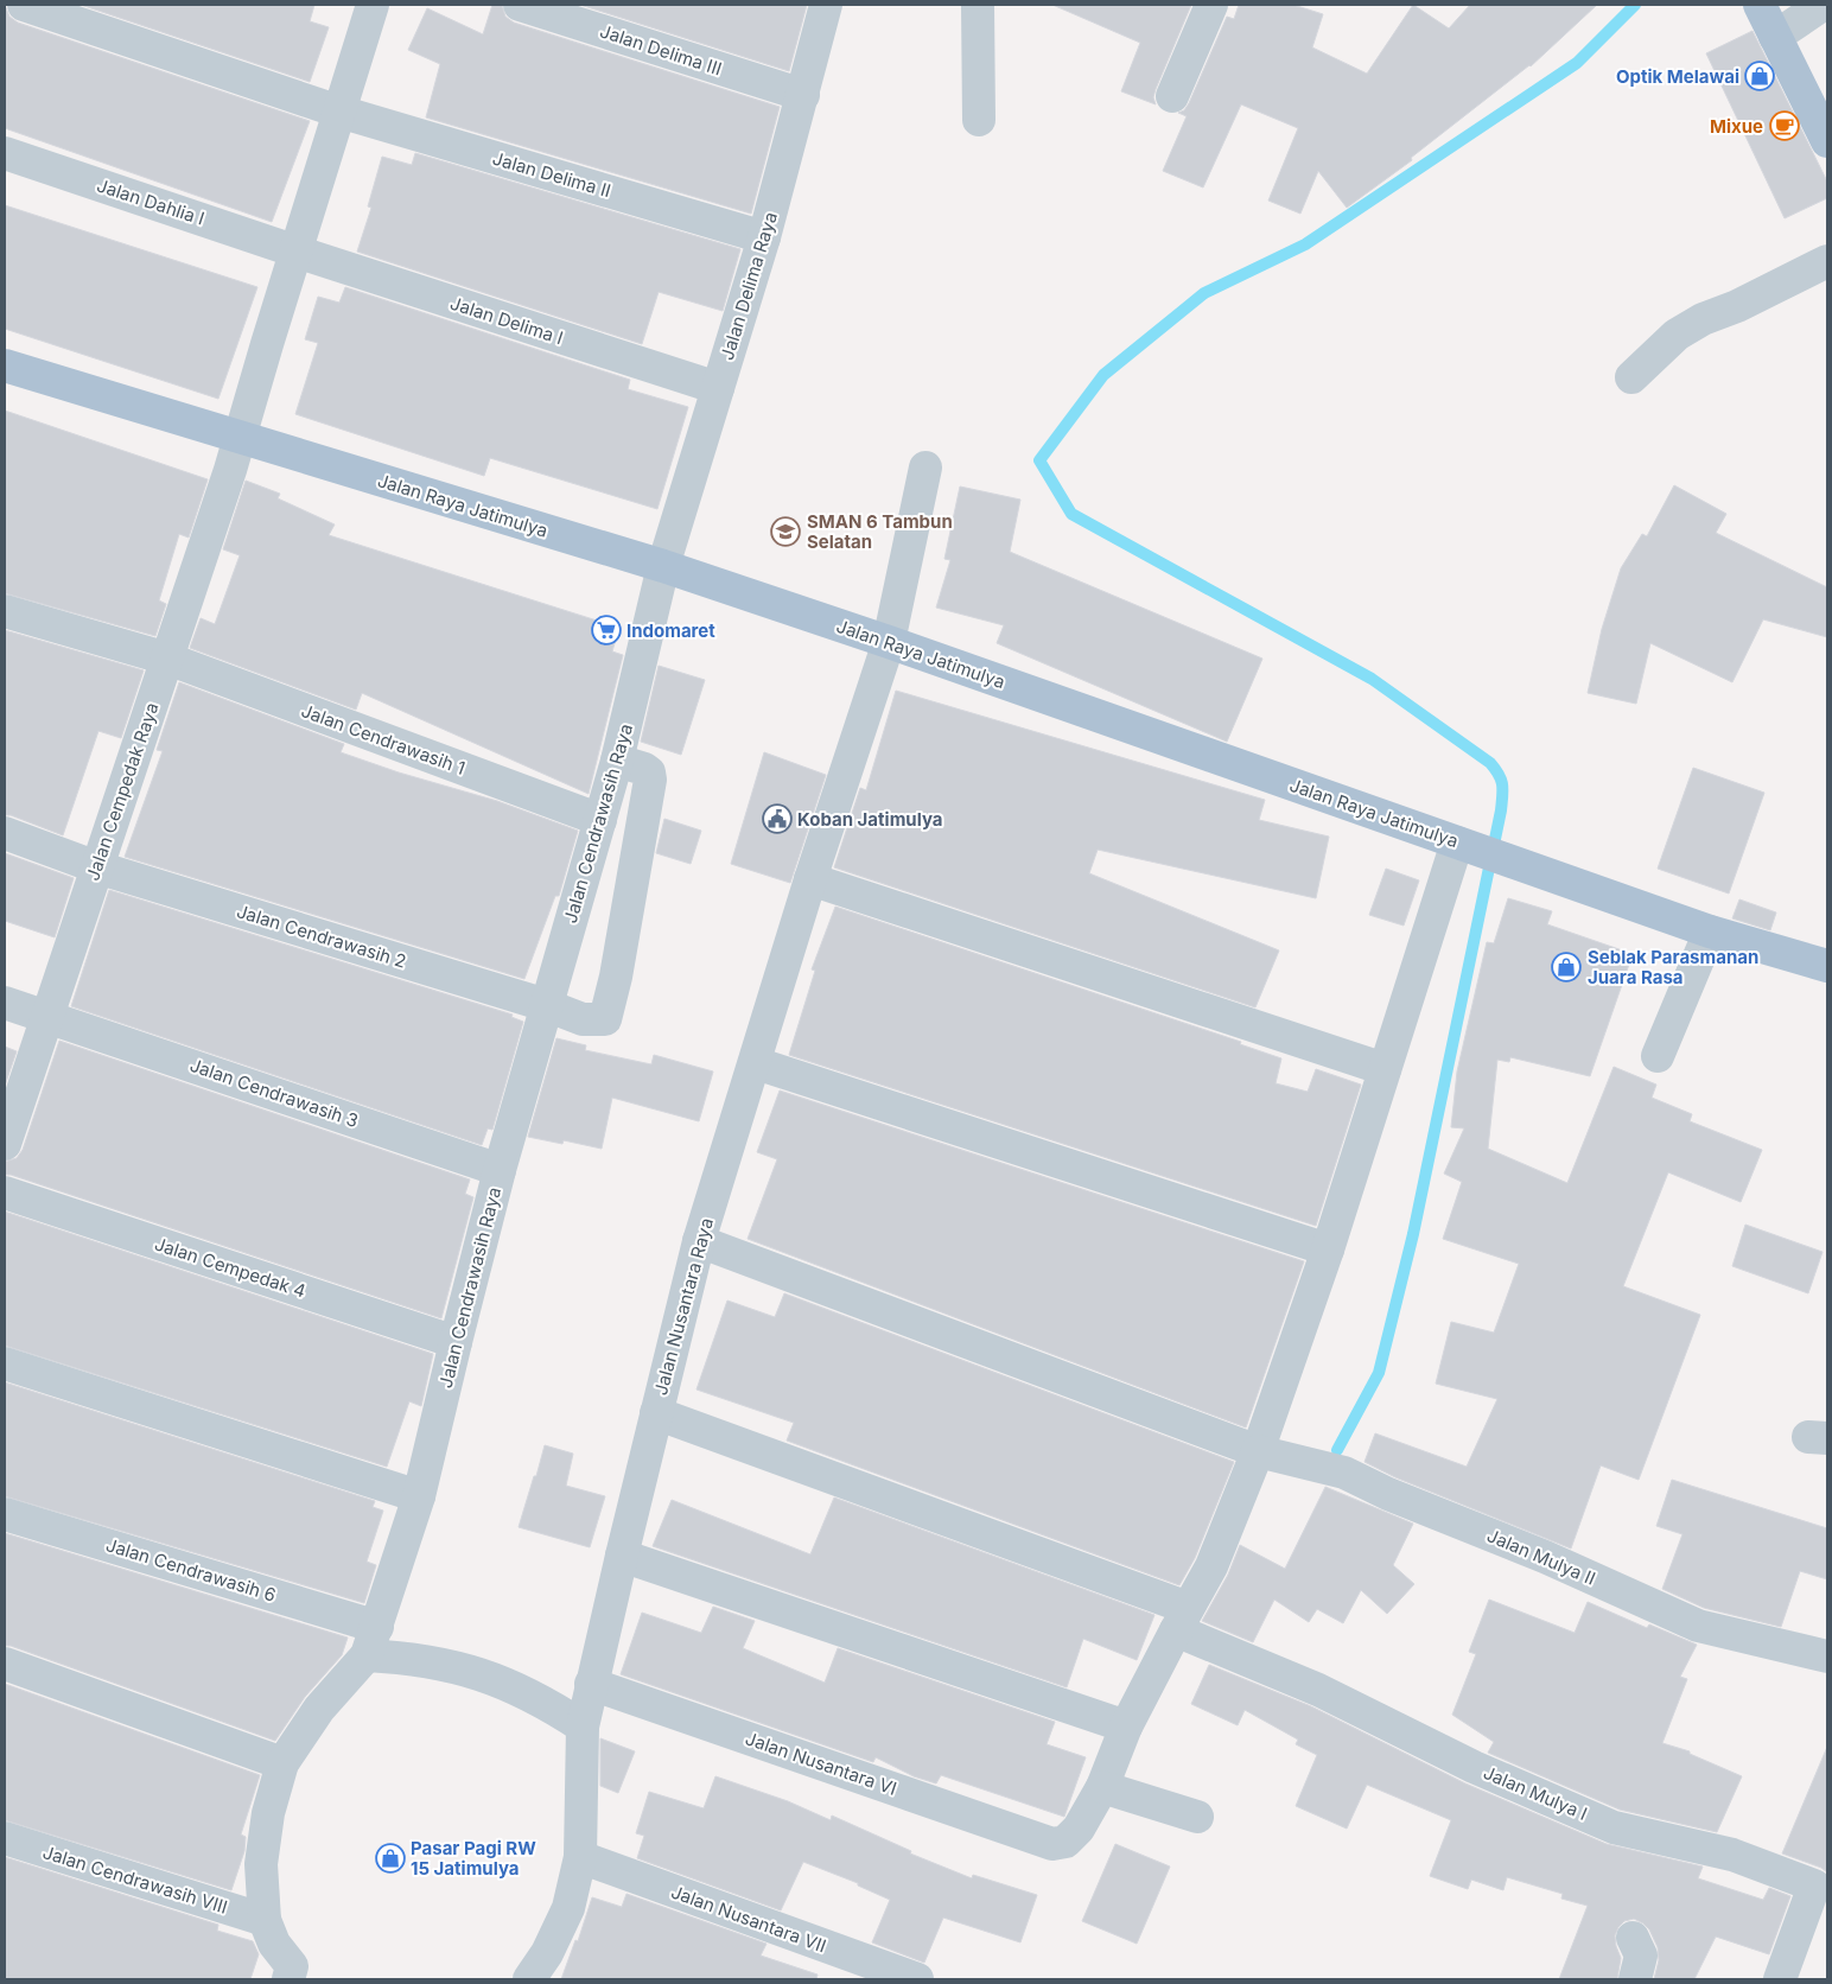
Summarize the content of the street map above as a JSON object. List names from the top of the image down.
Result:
{
  "streets": {
    "main road": ["Jalan Raya Jatimulya"],
    "street": [
      "Jalan Delima III",
      "Jalan Delima II",
      "Jalan Dahlia I",
      "Jalan Delima Raya",
      "Jalan Delima I",
      "Jalan Cendrawasih 1",
      "Jalan Cempedak Raya",
      "Jalan Cendrawasih Raya",
      "Jalan Cendrawasih 2",
      "Jalan Cendrawasih 3",
      "Jalan Cempedak 4",
      "Jalan Nusantara Raya",
      "Jalan Mulya II",
      "Jalan Cendrawasih 6",
      "Jalan Nusantara VI",
      "Jalan Mulya I",
      "Jalan Cendrawasih VIII",
      "Jalan Nusantara VII"
    ]
  },
  "crossings": [
    ["Jalan Delima III", "Jalan Delima Raya"],
    ["Jalan Delima II", "Jalan Delima Raya"],
    ["Jalan Delima II", "Jalan Cempedak Raya"],
    ["Jalan Dahlia I", "Jalan Delima I"],
    ["Jalan Dahlia I", "Jalan Cempedak Raya"],
    ["Jalan Delima Raya", "Jalan Delima I"],
    ["Jalan Delima Raya", "Jalan Raya Jatimulya"],
    ["Jalan Delima Raya", "Jalan Cendrawasih Raya"],
    ["Jalan Delima I", "Jalan Cempedak Raya"],
    ["Jalan Raya Jatimulya", "Jalan Cempedak Raya"],
    ["Jalan Raya Jatimulya", "Jalan Cendrawasih Raya"],
    ["Jalan Raya Jatimulya", "Jalan Nusantara Raya"],
    ["Jalan Cendrawasih 1", "Jalan Cempedak Raya"],
    ["Jalan Cendrawasih 1", "Jalan Cendrawasih Raya"],
    ["Jalan Cempedak Raya", "Jalan Cendrawasih 2"],
    ["Jalan Cempedak Raya", "Jalan Cendrawasih 3"],
    ["Jalan Cendrawasih Raya", "Jalan Cendrawasih 2"],
    ["Jalan Cendrawasih Raya", "Jalan Cendrawasih 3"],
    ["Jalan Cendrawasih Raya", "Jalan Cempedak 4"],
    ["Jalan Cendrawasih Raya", "Jalan Cendrawasih 6"],
    ["Jalan Cendrawasih Raya", "Jalan Cendrawasih VIII"],
    ["Jalan Nusantara Raya", "Jalan Mulya II"],
    ["Jalan Nusantara Raya", "Jalan Cendrawasih 6"],
    ["Jalan Nusantara Raya", "Jalan Nusantara VI"],
    ["Jalan Nusantara Raya", "Jalan Nusantara VII"]
  ],
  "places": {
    "shop": ["Optik Melawai", "Seblak Parasmanan Juara Rasa", "Pasar Pagi RW 15 Jatimulya"],
    "cafe": ["Mixue"],
    "school or university": ["SMAN 6 Tambun Selatan"],
    "supermarket": ["Indomaret"],
    "public building": ["Koban Jatimulya"]
  }
}
